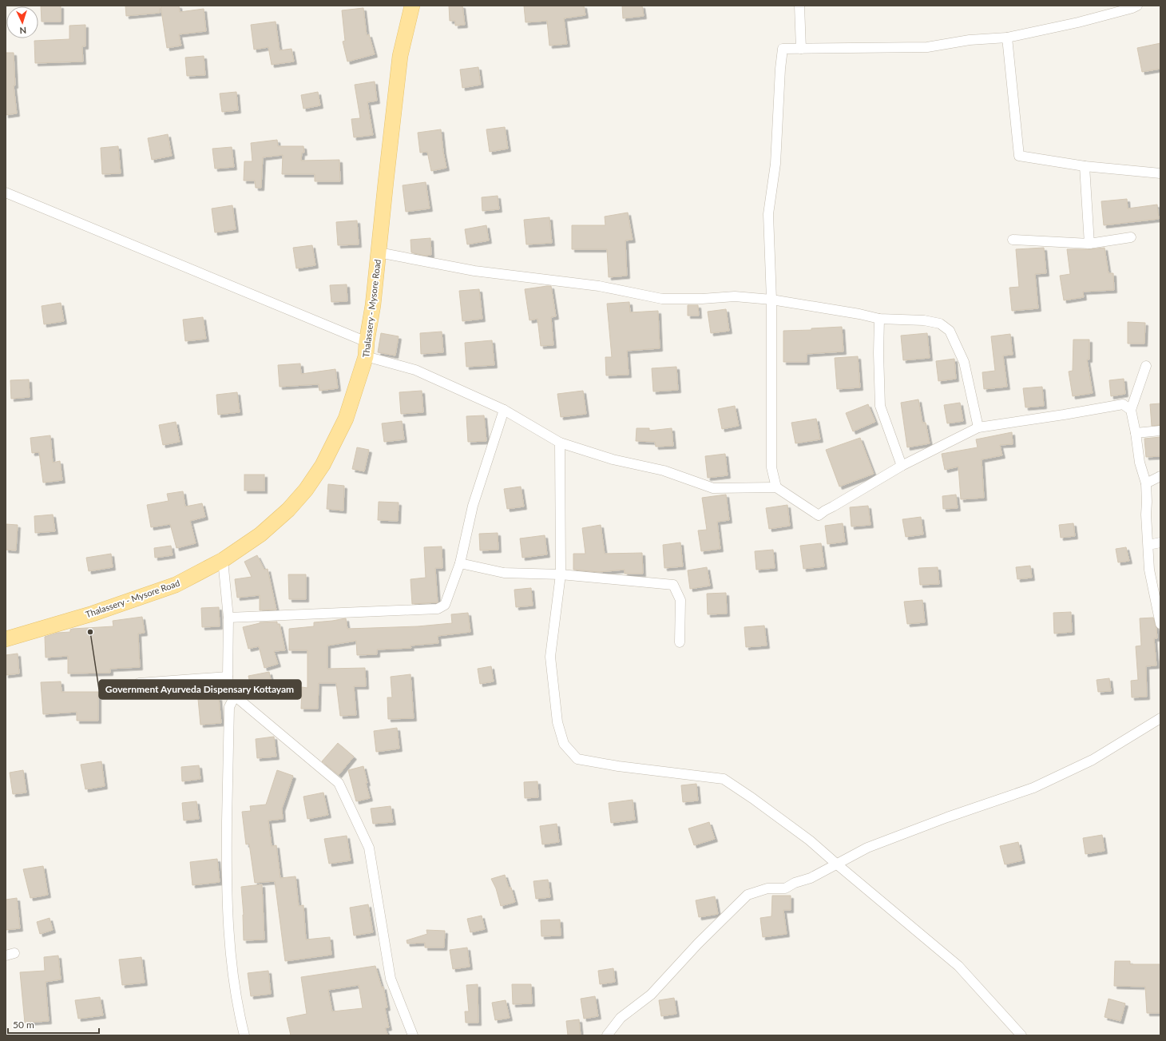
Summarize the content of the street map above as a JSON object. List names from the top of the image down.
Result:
{
  "streets": {
    "main road": ["Thalassery - Mysore Road"]
  },
  "places": ["Government Ayurveda Dispensary Kottayam"],
  "scale_bar": "50 m",
  "north": "bottom"
}
